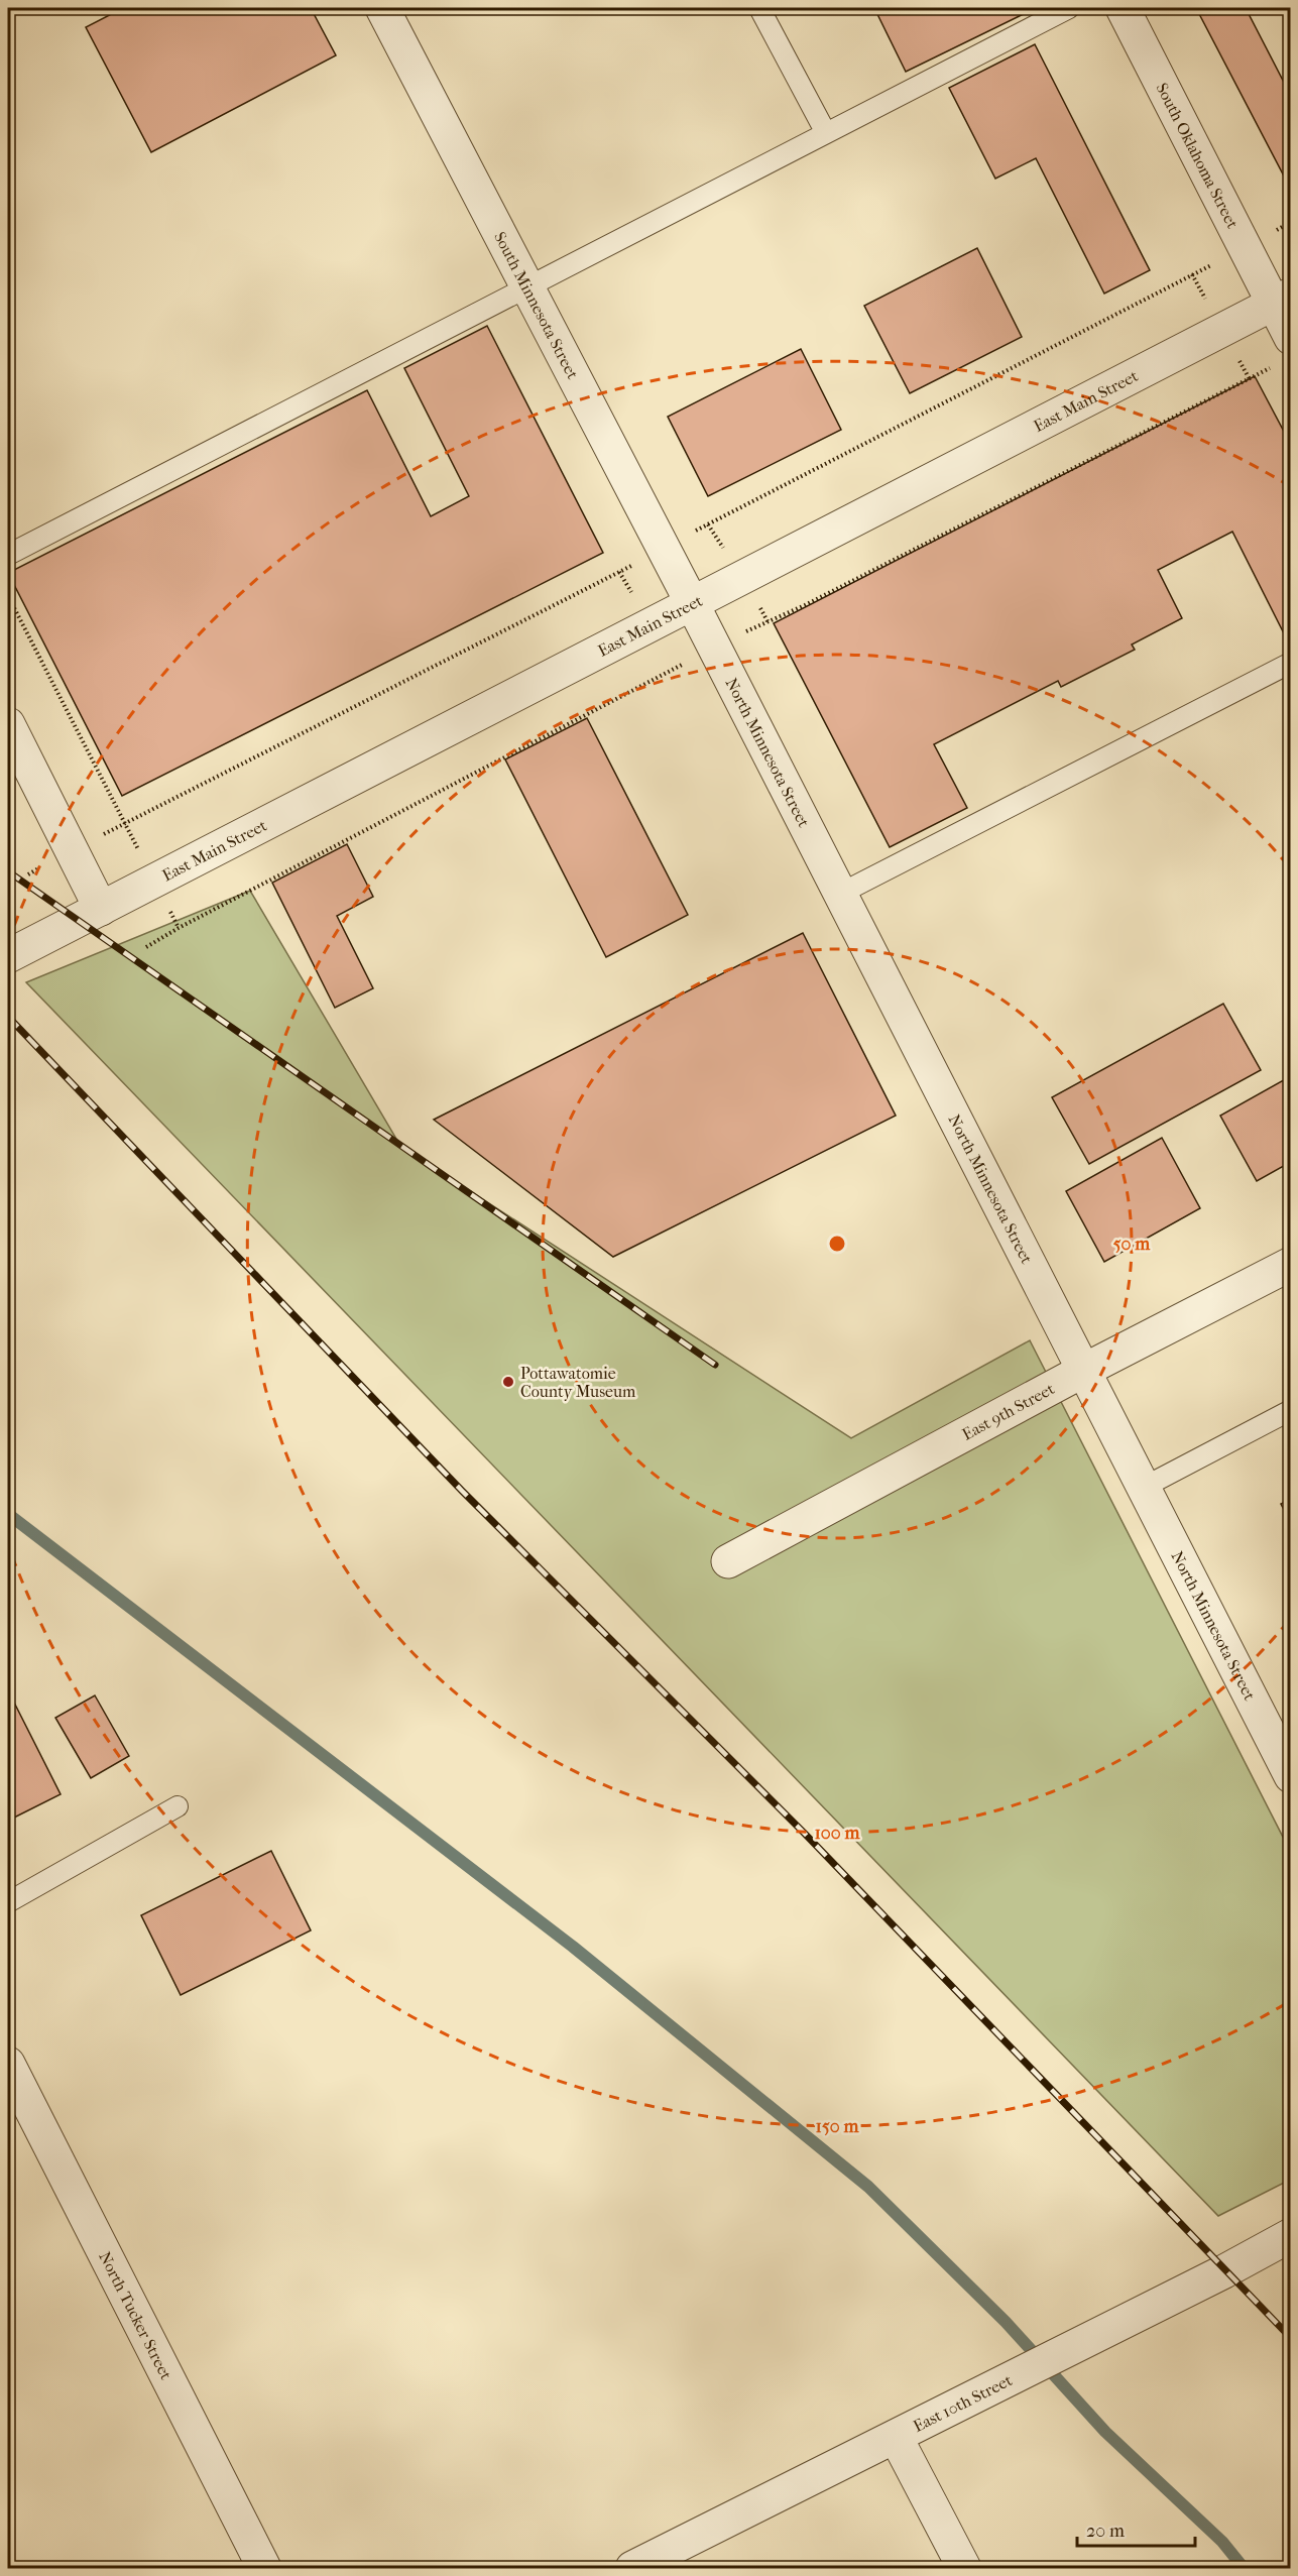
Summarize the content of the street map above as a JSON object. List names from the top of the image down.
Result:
{
  "streets": {
    "street": [
      "South Oklahoma Street",
      "South Minnesota Street",
      "East Main Street",
      "North Minnesota Street",
      "East 9th Street",
      "North Tucker Street",
      "East 10th Street"
    ]
  },
  "crossings": [
    ["South Oklahoma Street", "East Main Street"],
    ["South Minnesota Street", "East Main Street"],
    ["South Minnesota Street", "North Minnesota Street"],
    ["East Main Street", "North Minnesota Street"],
    ["North Minnesota Street", "East 9th Street"]
  ],
  "places": ["Pottawatomie County Museum"],
  "scale_bar": "20 m",
  "rings": ["50 m", "100 m", "150 m"]
}
